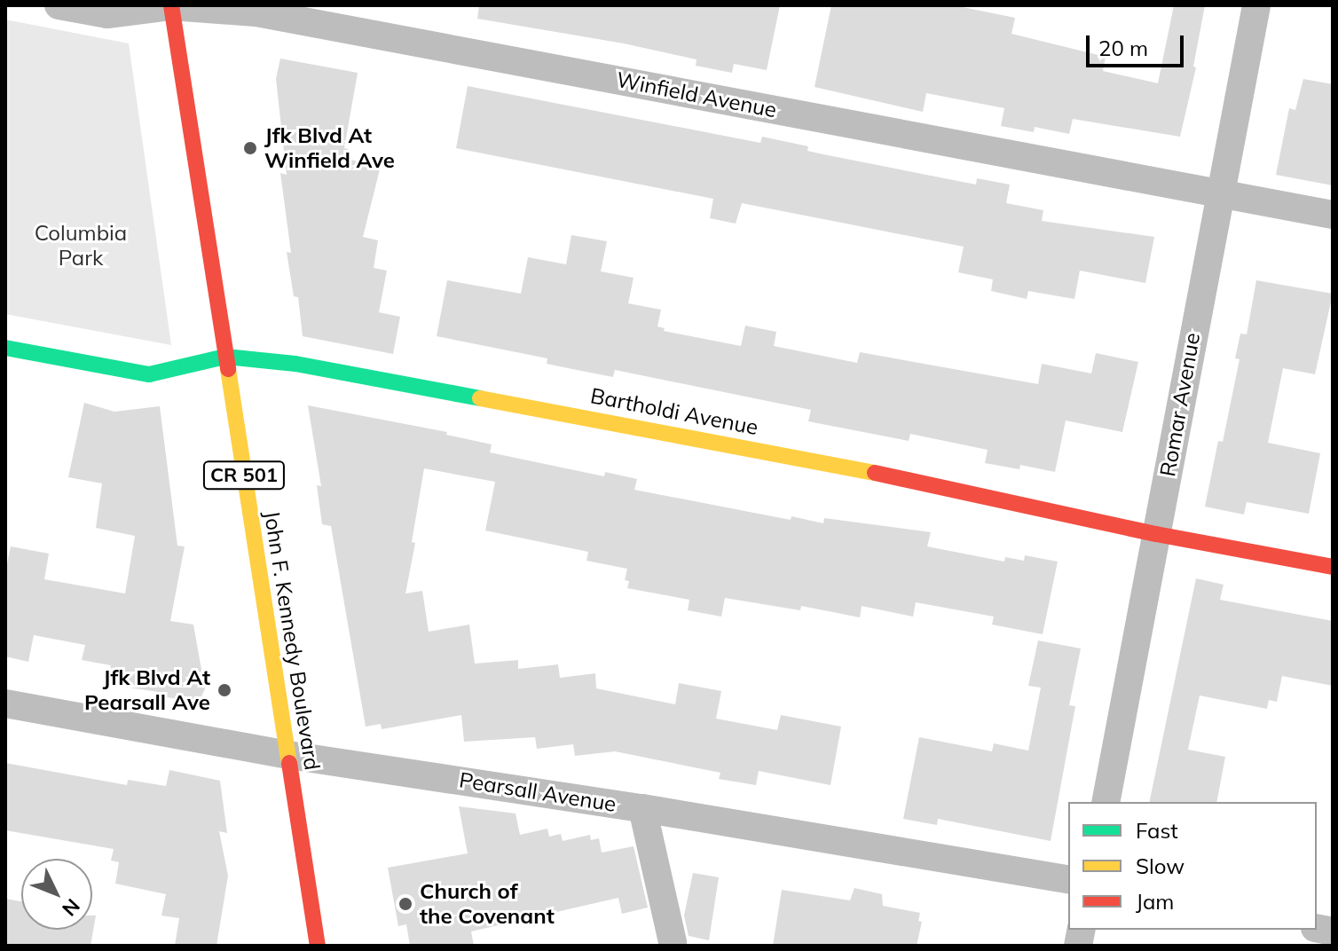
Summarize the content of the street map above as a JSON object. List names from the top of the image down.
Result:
{
  "streets": {
    "street": [
      "Winfield Avenue",
      "Romar Avenue",
      "Bartholdi Avenue",
      "CR 501",
      "John F. Kennedy Boulevard",
      "Pearsall Avenue"
    ]
  },
  "crossings": [
    ["Winfield Avenue", "Romar Avenue"],
    ["Winfield Avenue", "John F. Kennedy Boulevard"],
    ["Romar Avenue", "Bartholdi Avenue"],
    ["Bartholdi Avenue", "John F. Kennedy Boulevard"],
    ["John F. Kennedy Boulevard", "Pearsall Avenue"]
  ],
  "parks": ["Columbia Park"],
  "places": ["Jfk Blvd At Winfield Ave", "Jfk Blvd At Pearsall Ave", "Church of the Covenant"],
  "legend": ["Fast", "Slow", "Jam"],
  "scale_bar": "20 m",
  "north": "bottom right"
}
